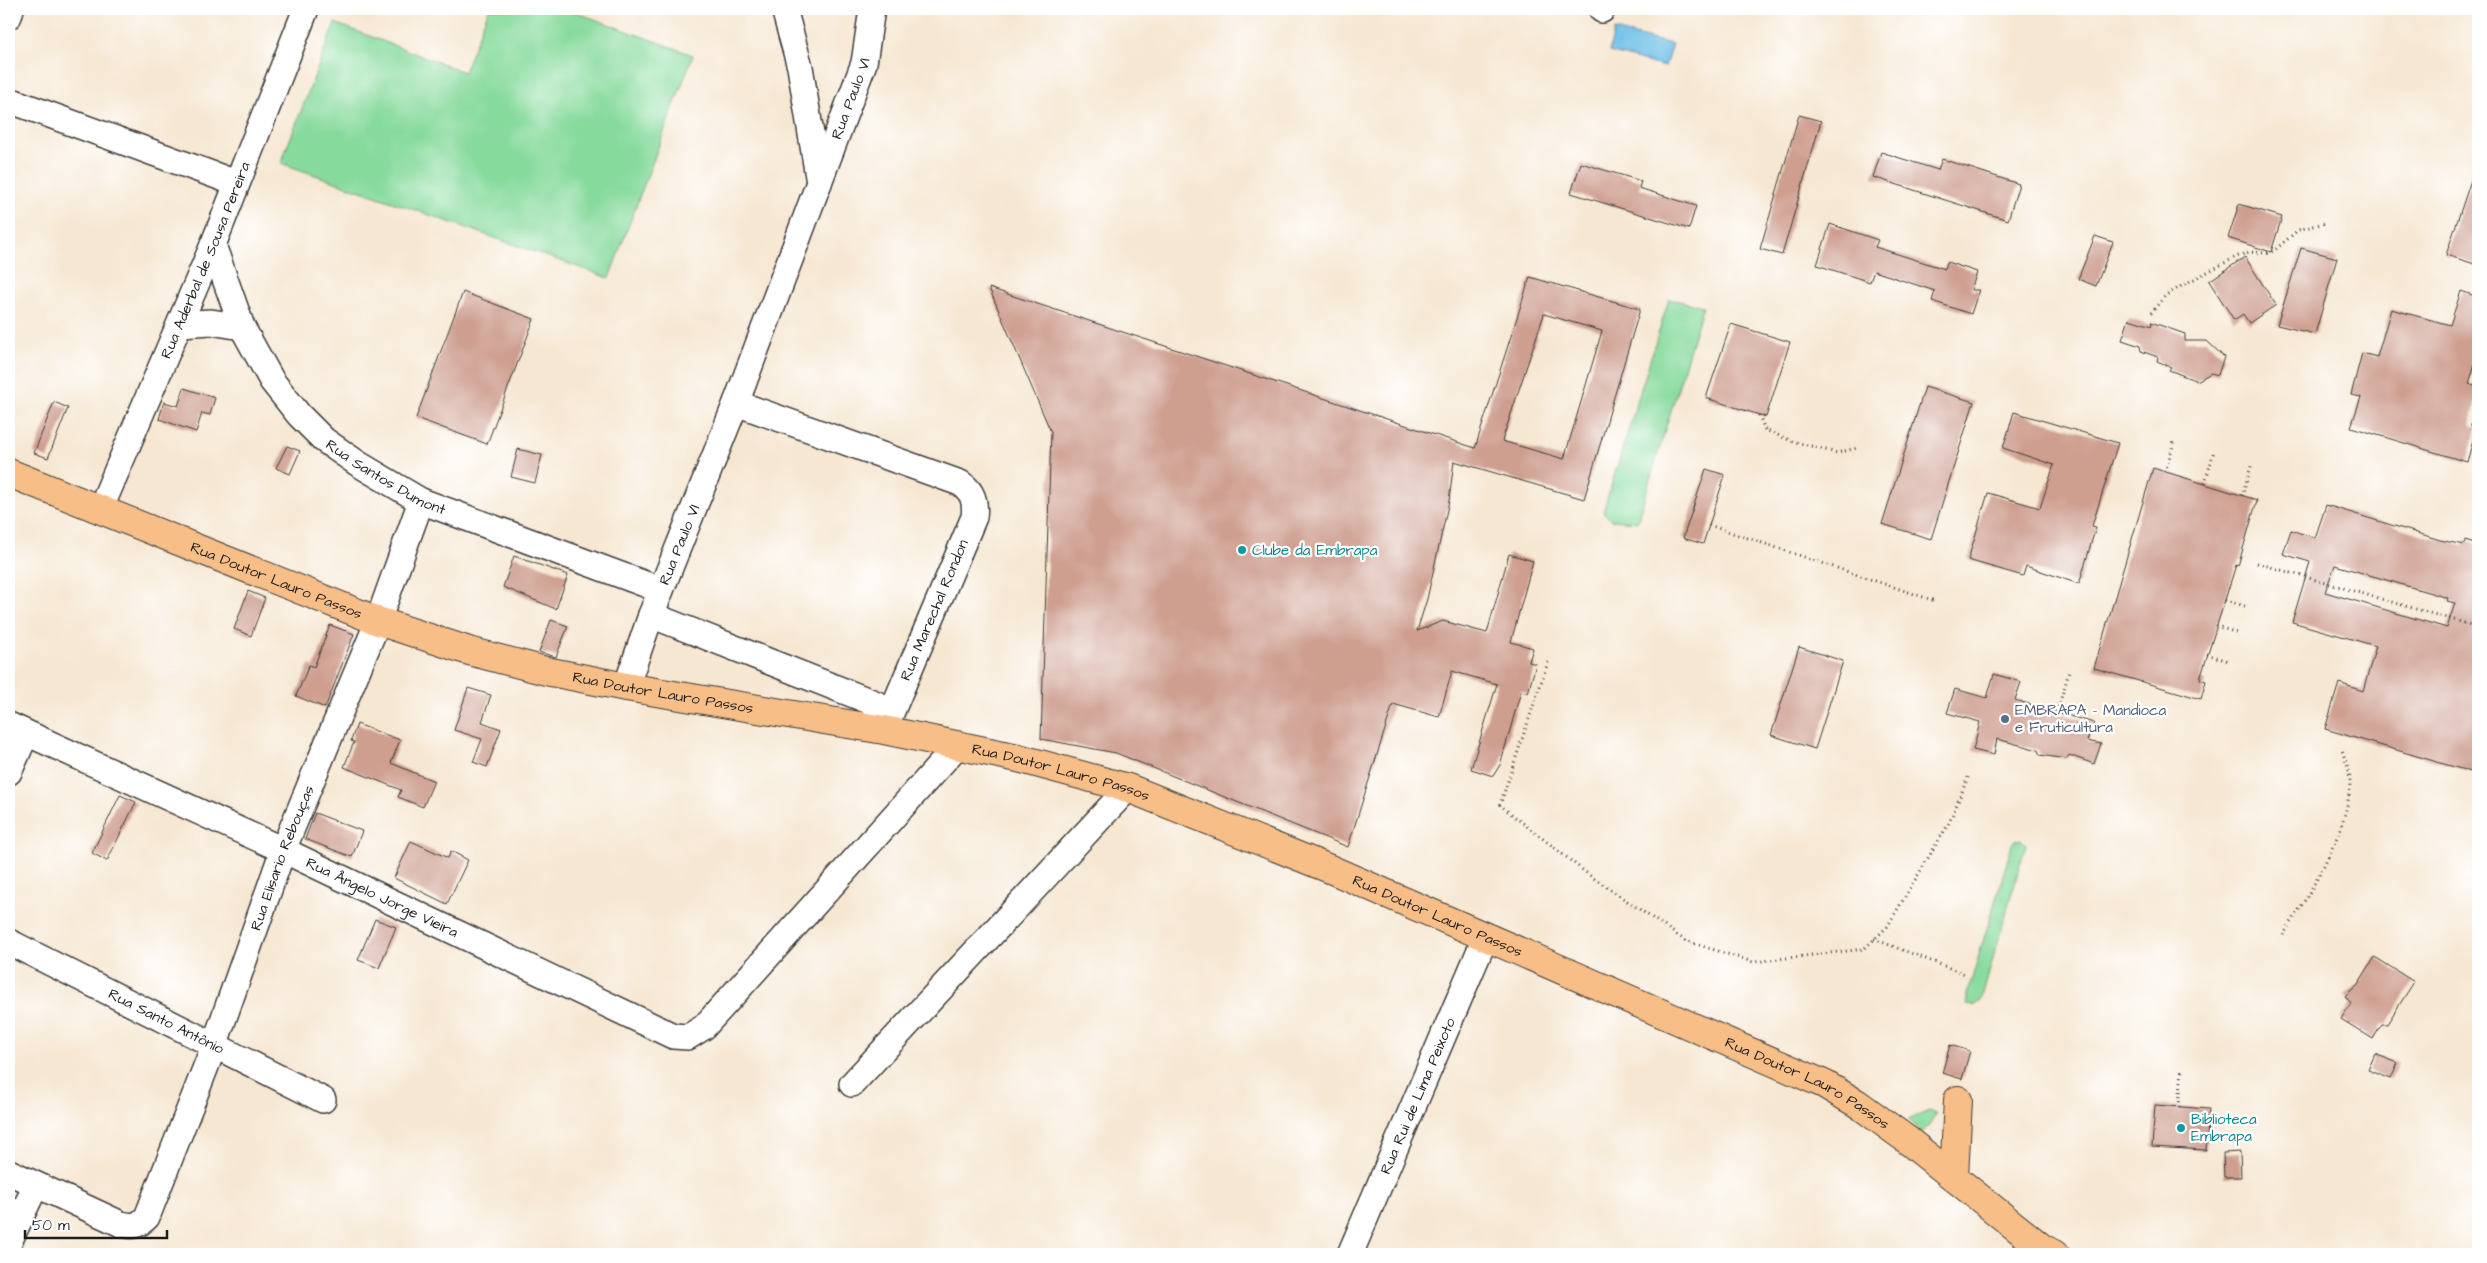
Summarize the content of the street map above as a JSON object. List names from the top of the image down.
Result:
{
  "streets": {
    "main road": ["Rua Doutor Lauro Passos"],
    "street": [
      "Rua Paulo VI",
      "Rua Aderbal de Sousa Pereira",
      "Rua Santos Dumont",
      "Rua Marechal Rondon",
      "Rua Elisario Rebouças",
      "Rua Ângelo Jorge Vieira",
      "Rua Santo Antônio",
      "Rua Rui de Lima Peixoto"
    ]
  },
  "crossings": [
    ["Rua Paulo VI", "Rua Santos Dumont"],
    ["Rua Paulo VI", "Rua Doutor Lauro Passos"],
    ["Rua Paulo VI", "Rua Marechal Rondon"],
    ["Rua Aderbal de Sousa Pereira", "Rua Santos Dumont"],
    ["Rua Aderbal de Sousa Pereira", "Rua Doutor Lauro Passos"],
    ["Rua Santos Dumont", "Rua Elisario Rebouças"],
    ["Rua Doutor Lauro Passos", "Rua Marechal Rondon"],
    ["Rua Doutor Lauro Passos", "Rua Elisario Rebouças"],
    ["Rua Doutor Lauro Passos", "Rua Ângelo Jorge Vieira"],
    ["Rua Doutor Lauro Passos", "Rua Rui de Lima Peixoto"],
    ["Rua Elisario Rebouças", "Rua Ângelo Jorge Vieira"],
    ["Rua Elisario Rebouças", "Rua Santo Antônio"]
  ],
  "places": ["Clube da Embrapa", "EMBRAPA - Mandioca e Fruticultura", "Biblioteca Embrapa"],
  "scale_bar": "50 m"
}
